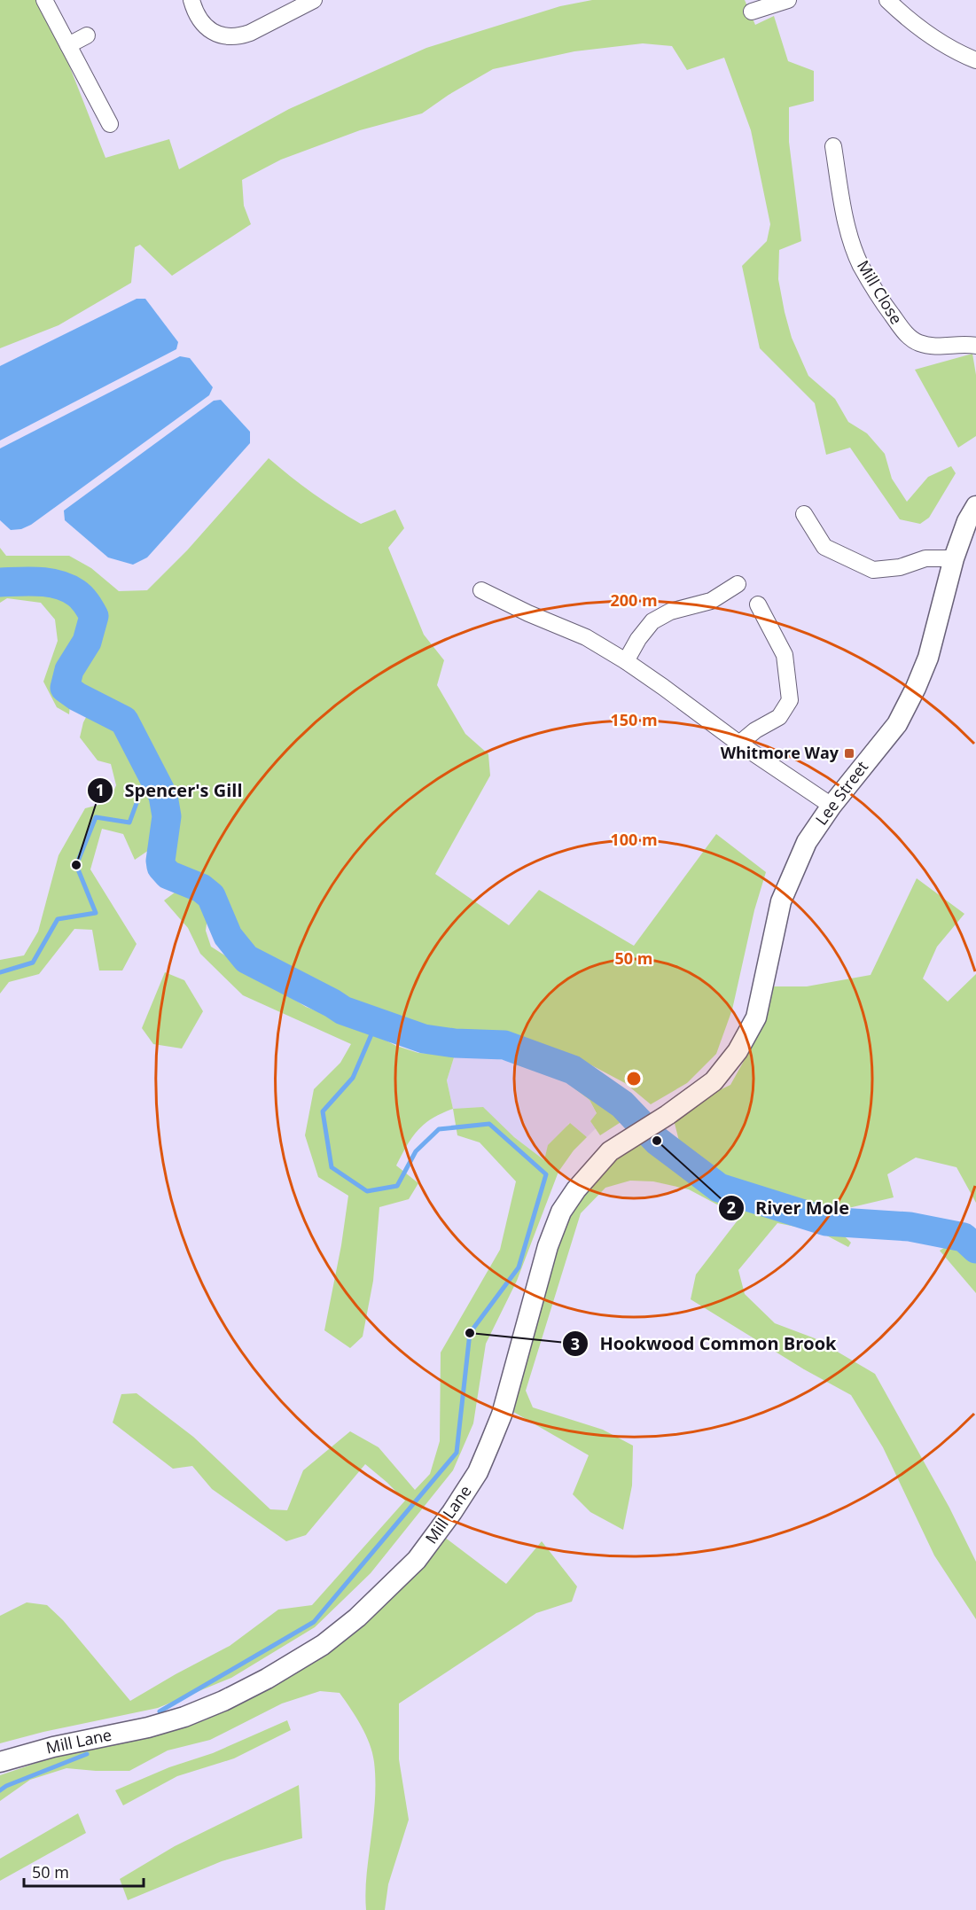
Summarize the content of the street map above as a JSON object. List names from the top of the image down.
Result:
{
  "streets": {
    "street": ["Mill Close", "Lee Street", "Mill Lane"]
  },
  "crossings": [
    ["Lee Street", "Mill Lane"]
  ],
  "places": {
    "transit": ["Whitmore Way"],
    "other": ["Spencer's Gill", "River Mole", "Hookwood Common Brook"]
  },
  "scale_bar": "50 m",
  "rings": [
    "200 m",
    "150 m",
    "100 m",
    "50 m"
  ]
}
